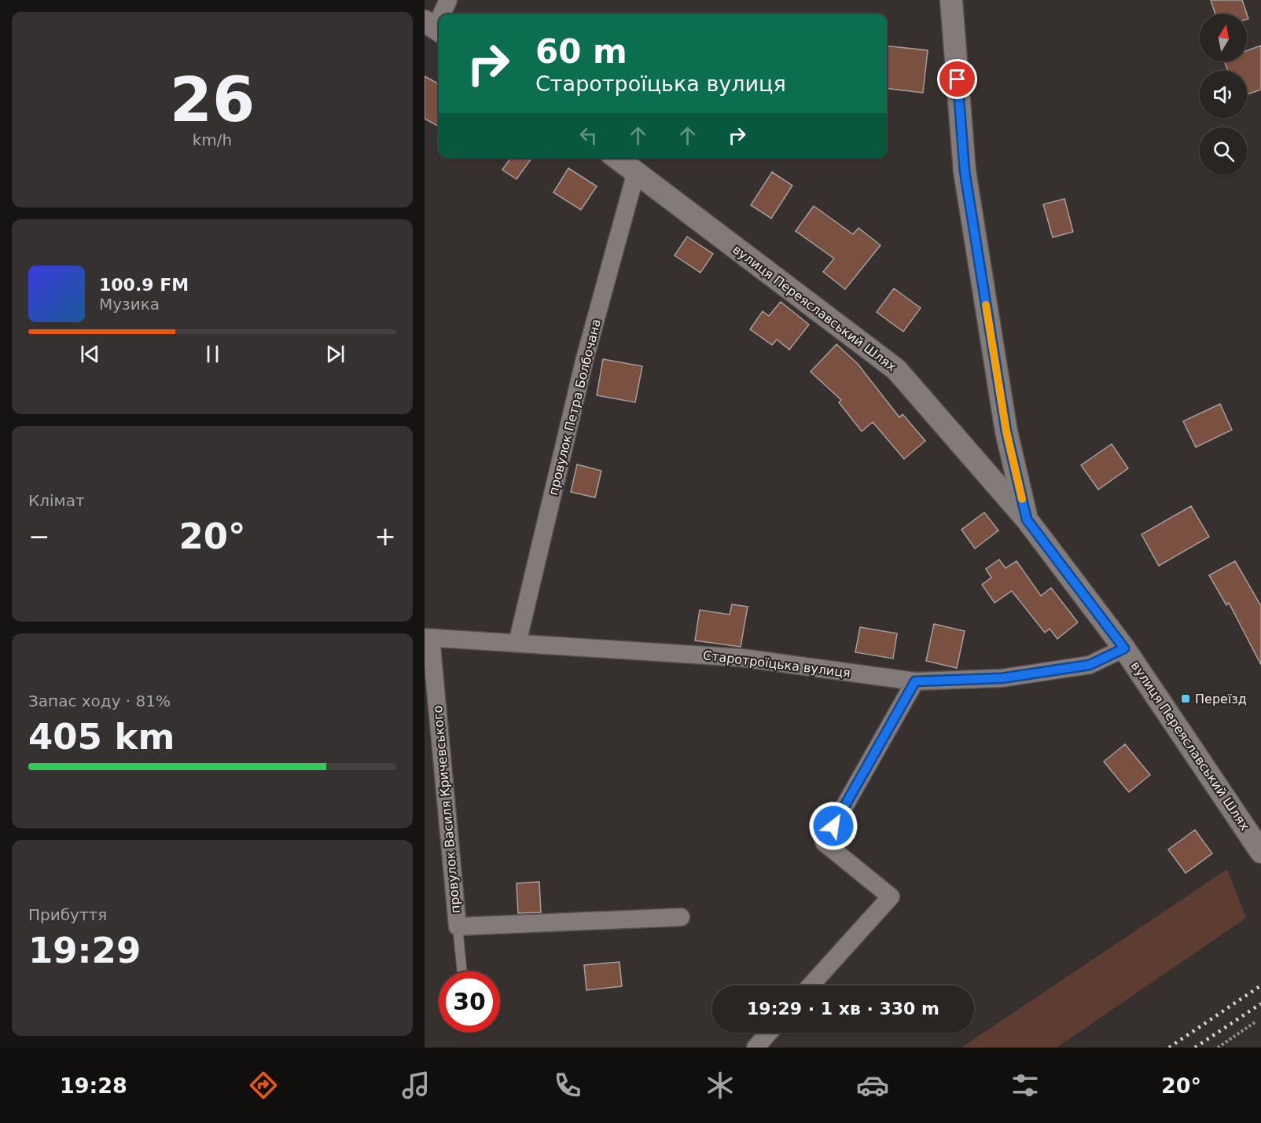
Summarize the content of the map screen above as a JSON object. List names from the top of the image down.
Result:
{
  "streets": {
    "street": [
      "вулиця Переяславський Шлях",
      "провулок Петра Болбочана",
      "Старотроїцька вулиця",
      "провулок Василя Кричевського"
    ]
  },
  "crossings": [
    ["вулиця Переяславський Шлях", "провулок Петра Болбочана"],
    ["вулиця Переяславський Шлях", "Старотроїцька вулиця"],
    ["провулок Петра Болбочана", "Старотроїцька вулиця"],
    ["Старотроїцька вулиця", "провулок Василя Кричевського"]
  ],
  "places": {
    "transit": ["Переїзд"]
  },
  "north": "top",
  "page": {
    "tile": [
      ["26", "km/h"],
      "Клімат",
      ["Запас ходу · 81%", "405 km"],
      ["Прибуття", "19:29"]
    ],
    "turn": ["60 m", "Старотроїцька вулиця"],
    "song": ["100.9 FM", "Музика"],
    "heat": ["−", "20°", "+"],
    "limit": "30",
    "trip": "19:29 · 1 хв · 330 m",
    "tabs": ["19:28", "20°"]
  }
}
